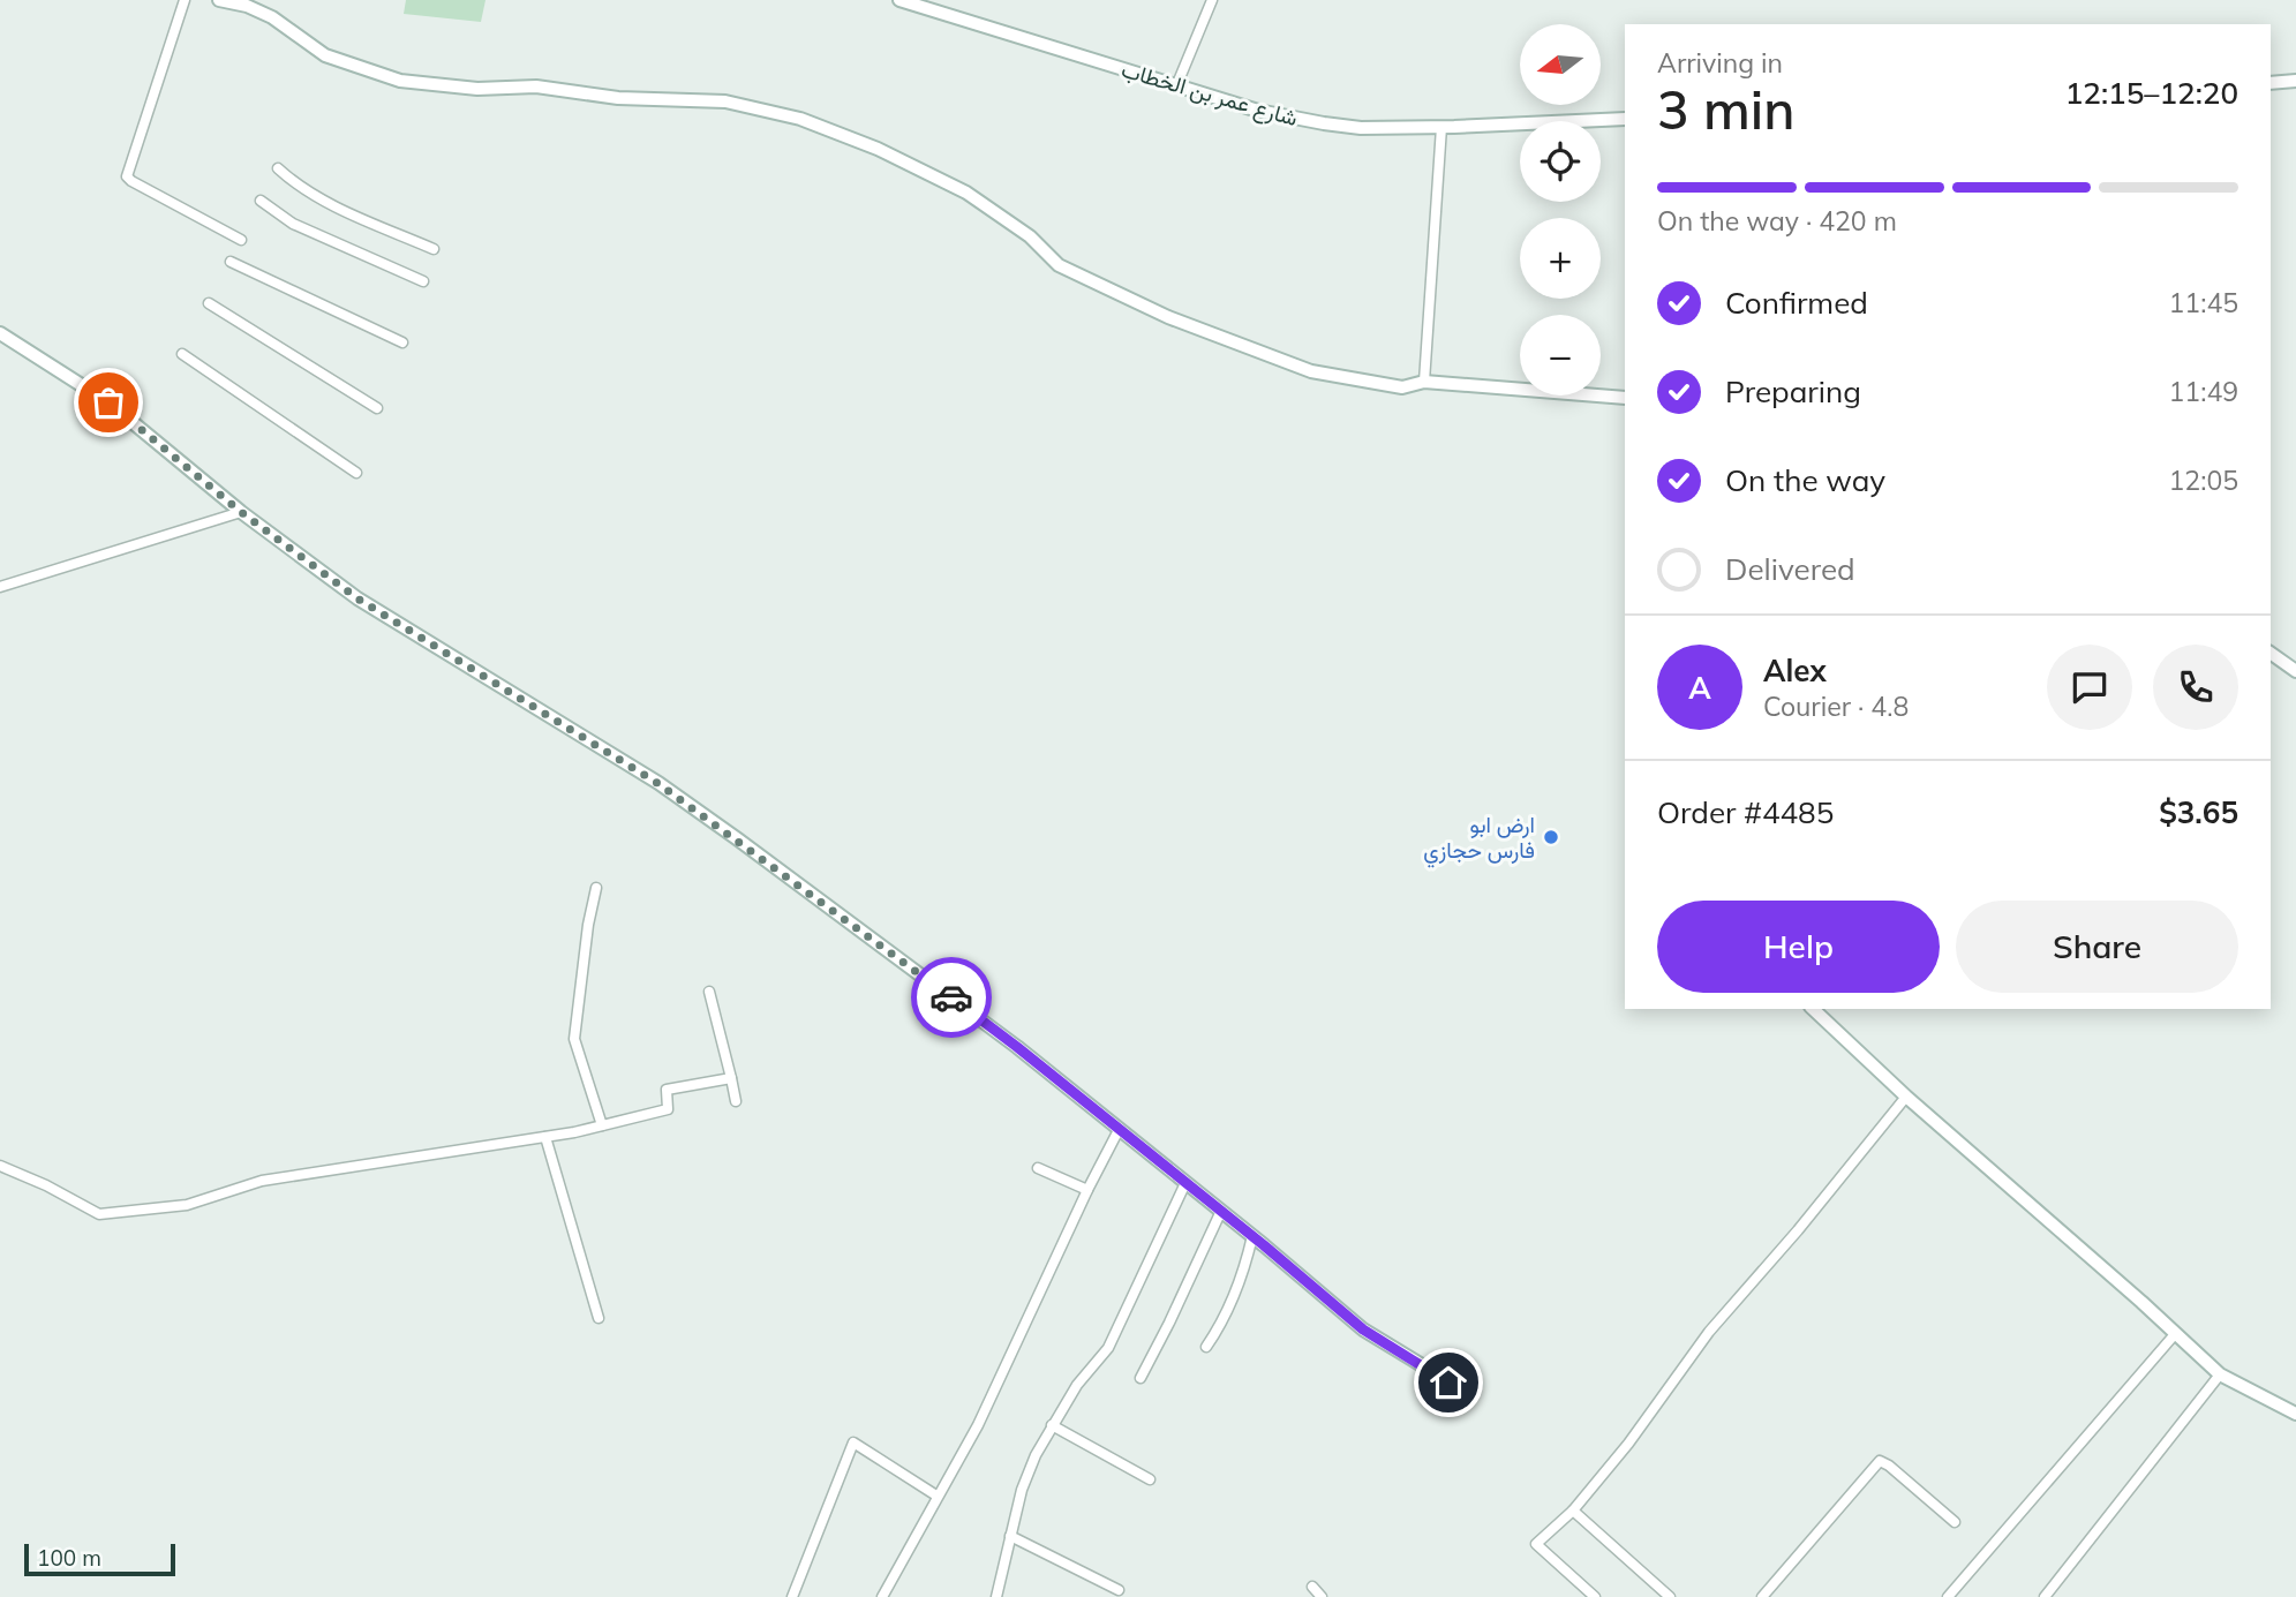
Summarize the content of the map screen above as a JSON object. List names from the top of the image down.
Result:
{
  "streets": {
    "street": ["شارع عمر بن الخطاب"]
  },
  "places": ["ارض ابو فارس حجازي"],
  "scale_bar": "100 m",
  "north": "left",
  "page": {
    "map_buttons": ["+", "−"],
    "heading": ["3 min", "Arriving in", "12:15–12:20"],
    "panel": [
      "Alex",
      "Courier · 4.8",
      "Order #4485",
      "$3.65"
    ],
    "bar": "On the way · 420 m",
    "list": [
      ["Confirmed", "11:45"],
      ["Preparing", "11:49"],
      ["On the way", "12:05"],
      "Delivered"
    ],
    "round": "A",
    "buttons": ["Help", "Share"],
    "scale": "100 m"
  }
}
